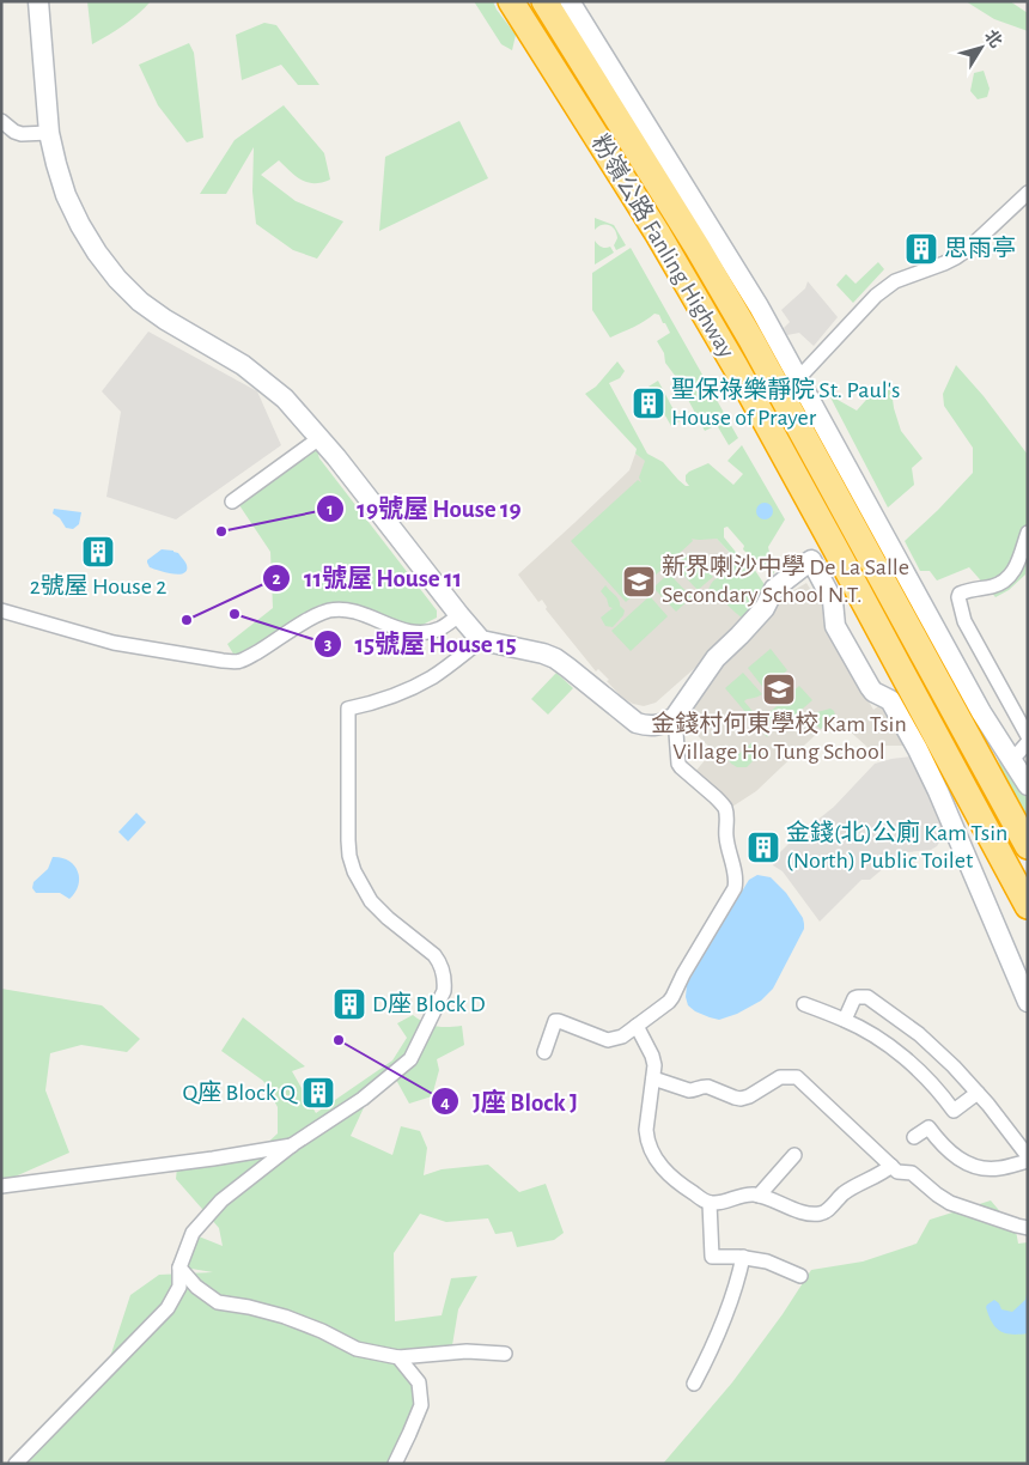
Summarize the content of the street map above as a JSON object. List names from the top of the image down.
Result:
{
  "streets": {
    "highway": ["粉嶺公路 Fanling Highway"]
  },
  "places": {
    "building": [
      "思雨亭",
      "聖保祿樂靜院 St. Paul's House of Prayer",
      "2號屋 House 2",
      "金錢(北)公廁 Kam Tsin (North) Public Toilet",
      "D座 Block D",
      "Q座 Block Q"
    ],
    "other": [
      "19號屋 House 19",
      "15號屋 House 15",
      "11號屋 House 11",
      "J座 Block J"
    ],
    "school or university": ["新界喇沙中學 De La Salle Secondary School N.T.", "金錢村何東學校 Kam Tsin Village Ho Tung School"]
  },
  "north": "top right"
}
